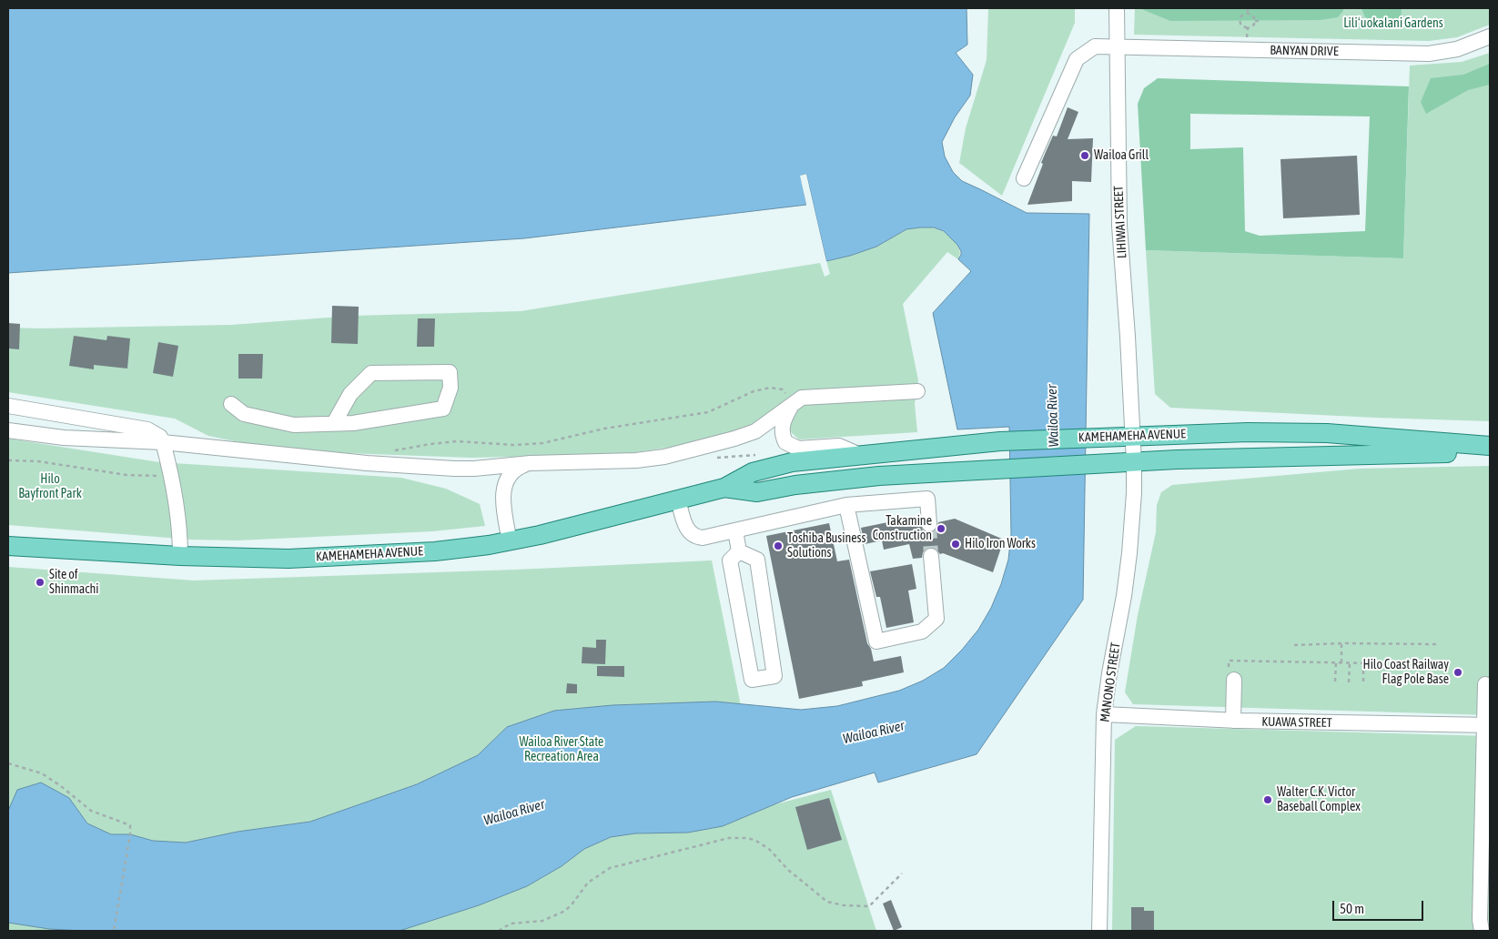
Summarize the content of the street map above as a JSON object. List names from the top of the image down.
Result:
{
  "streets": {
    "main road": ["KAMEHAMEHA AVENUE"],
    "street": [
      "BANYAN DRIVE",
      "LIHIWAI STREET",
      "MANONO STREET",
      "KUAWA STREET"
    ]
  },
  "crossings": [
    ["BANYAN DRIVE", "LIHIWAI STREET"],
    ["LIHIWAI STREET", "KAMEHAMEHA AVENUE"],
    ["LIHIWAI STREET", "MANONO STREET"],
    ["KAMEHAMEHA AVENUE", "MANONO STREET"],
    ["MANONO STREET", "KUAWA STREET"]
  ],
  "water": ["Wailoa River"],
  "parks": ["Liliʻuokalani Gardens", "Hilo Bayfront Park", "Wailoa River State Recreation Area"],
  "places": [
    "Wailoa Grill",
    "Takamine Construction",
    "Hilo Iron Works",
    "Toshiba Business Solutions",
    "Site of Shinmachi",
    "Hilo Coast Railway Flag Pole Base",
    "Walter C.K. Victor Baseball Complex"
  ],
  "scale_bar": "50 m"
}
